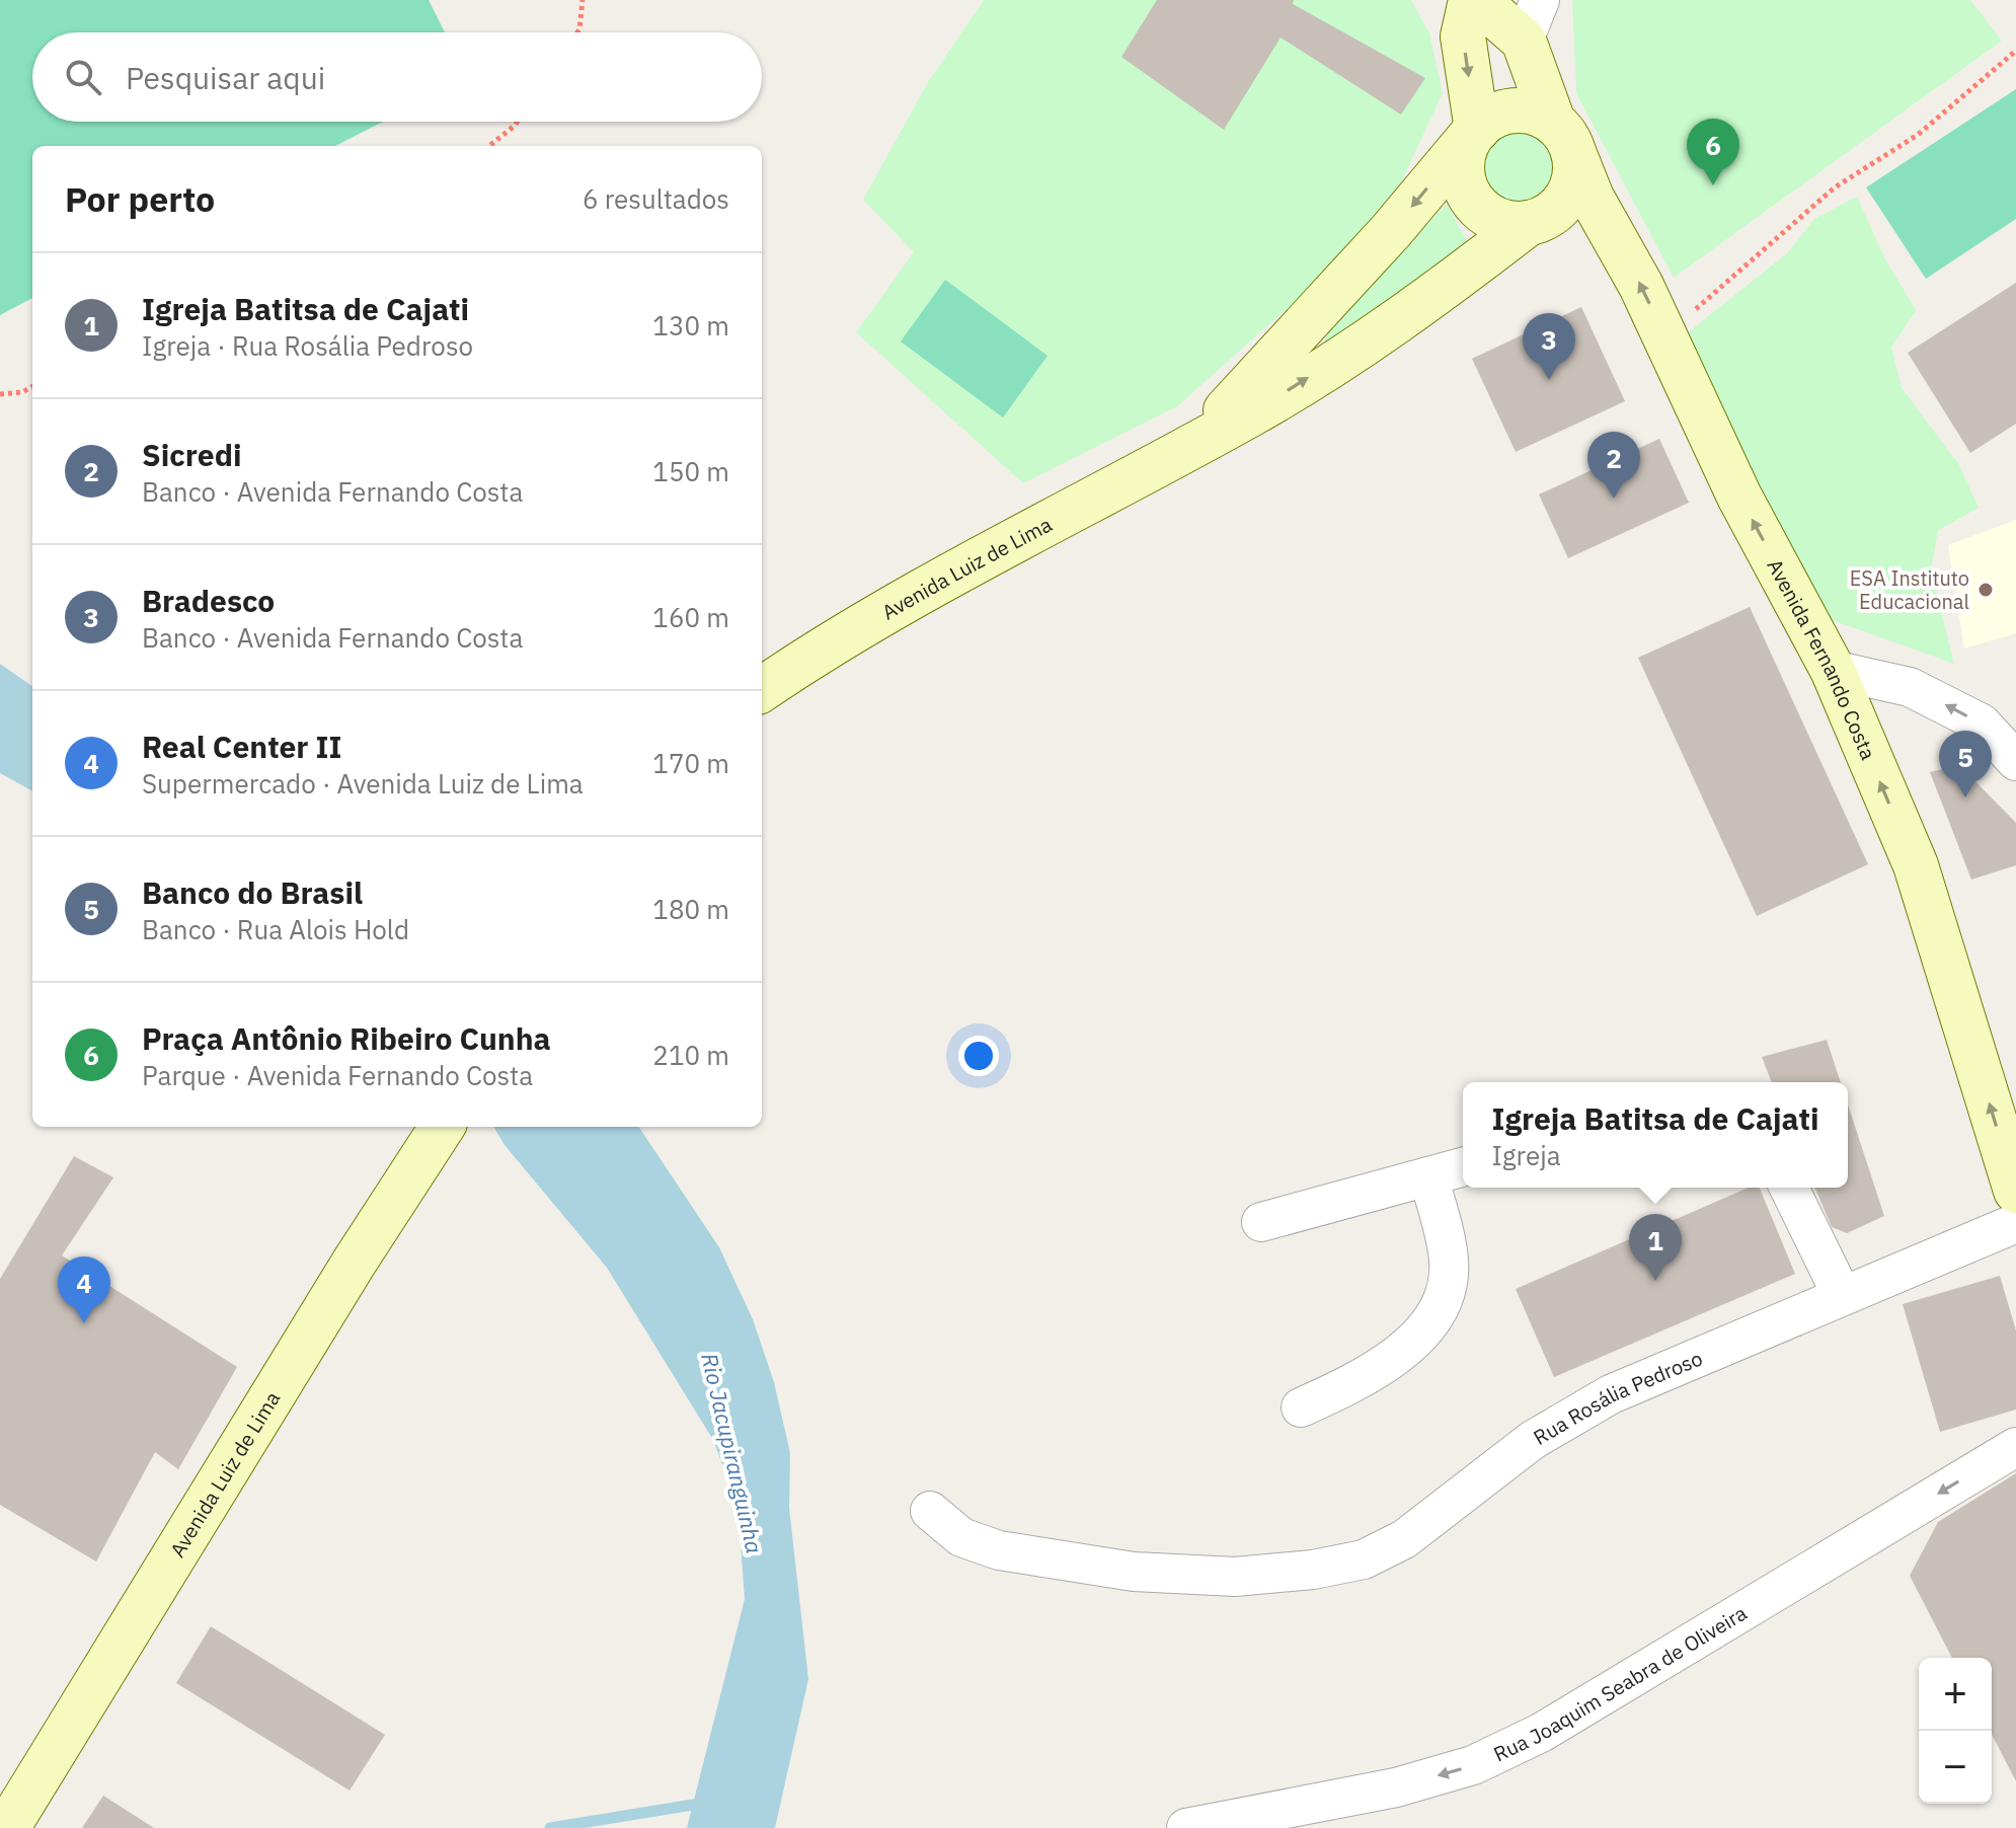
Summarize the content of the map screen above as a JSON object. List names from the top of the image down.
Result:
{
  "streets": {
    "street": [
      "Avenida Luiz de Lima",
      "Avenida Fernando Costa",
      "Rua Rosália Pedroso",
      "Rua Joaquim Seabra de Oliveira"
    ]
  },
  "crossings": [
    ["Avenida Luiz de Lima", "Avenida Fernando Costa"]
  ],
  "one_way": ["Rua Joaquim Seabra de Oliveira"],
  "water": ["Rio Jacupiranguinha"],
  "places": ["ESA Instituto Educacional"],
  "page": {
    "search": "Pesquisar aqui",
    "pins": [
      "6",
      "3",
      "2",
      "5",
      "1",
      "4"
    ],
    "heading": ["Por perto", "6 resultados"],
    "list": [
      {
        "mark": "1",
        "name": "Igreja Batitsa de Cajati",
        "note": "Igreja · Rua Rosália Pedroso",
        "value": "130 m"
      },
      {
        "mark": "2",
        "name": "Sicredi",
        "note": "Banco · Avenida Fernando Costa",
        "value": "150 m"
      },
      {
        "mark": "3",
        "name": "Bradesco",
        "note": "Banco · Avenida Fernando Costa",
        "value": "160 m"
      },
      {
        "mark": "4",
        "name": "Real Center II",
        "note": "Supermercado · Avenida Luiz de Lima",
        "value": "170 m"
      },
      {
        "mark": "5",
        "name": "Banco do Brasil",
        "note": "Banco · Rua Alois Hold",
        "value": "180 m"
      },
      {
        "mark": "6",
        "name": "Praça Antônio Ribeiro Cunha",
        "note": "Parque · Avenida Fernando Costa",
        "value": "210 m"
      }
    ],
    "popup": ["Igreja Batitsa de Cajati", "Igreja"],
    "map_buttons": ["+", "−"]
  }
}
